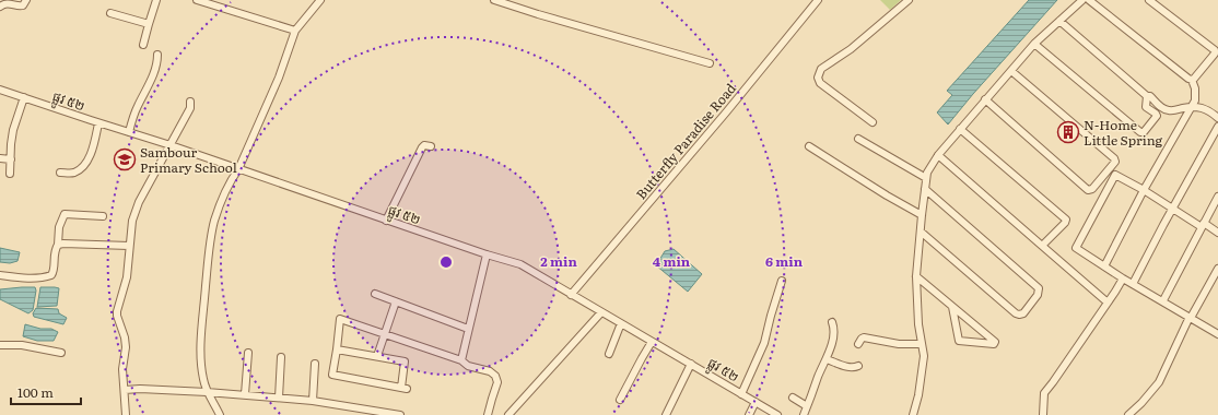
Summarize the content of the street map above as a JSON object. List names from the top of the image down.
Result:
{
  "streets": {
    "street": ["ផ្លូវ ៥២", "Butterfly Paradise Road"]
  },
  "crossings": [
    ["ផ្លូវ ៥២", "Butterfly Paradise Road"]
  ],
  "places": {
    "building": ["N-Home Little Spring"],
    "school or university": ["Sambour Primary School"]
  },
  "scale_bar": "100 m",
  "rings": ["2 min", "4 min", "6 min"]
}
